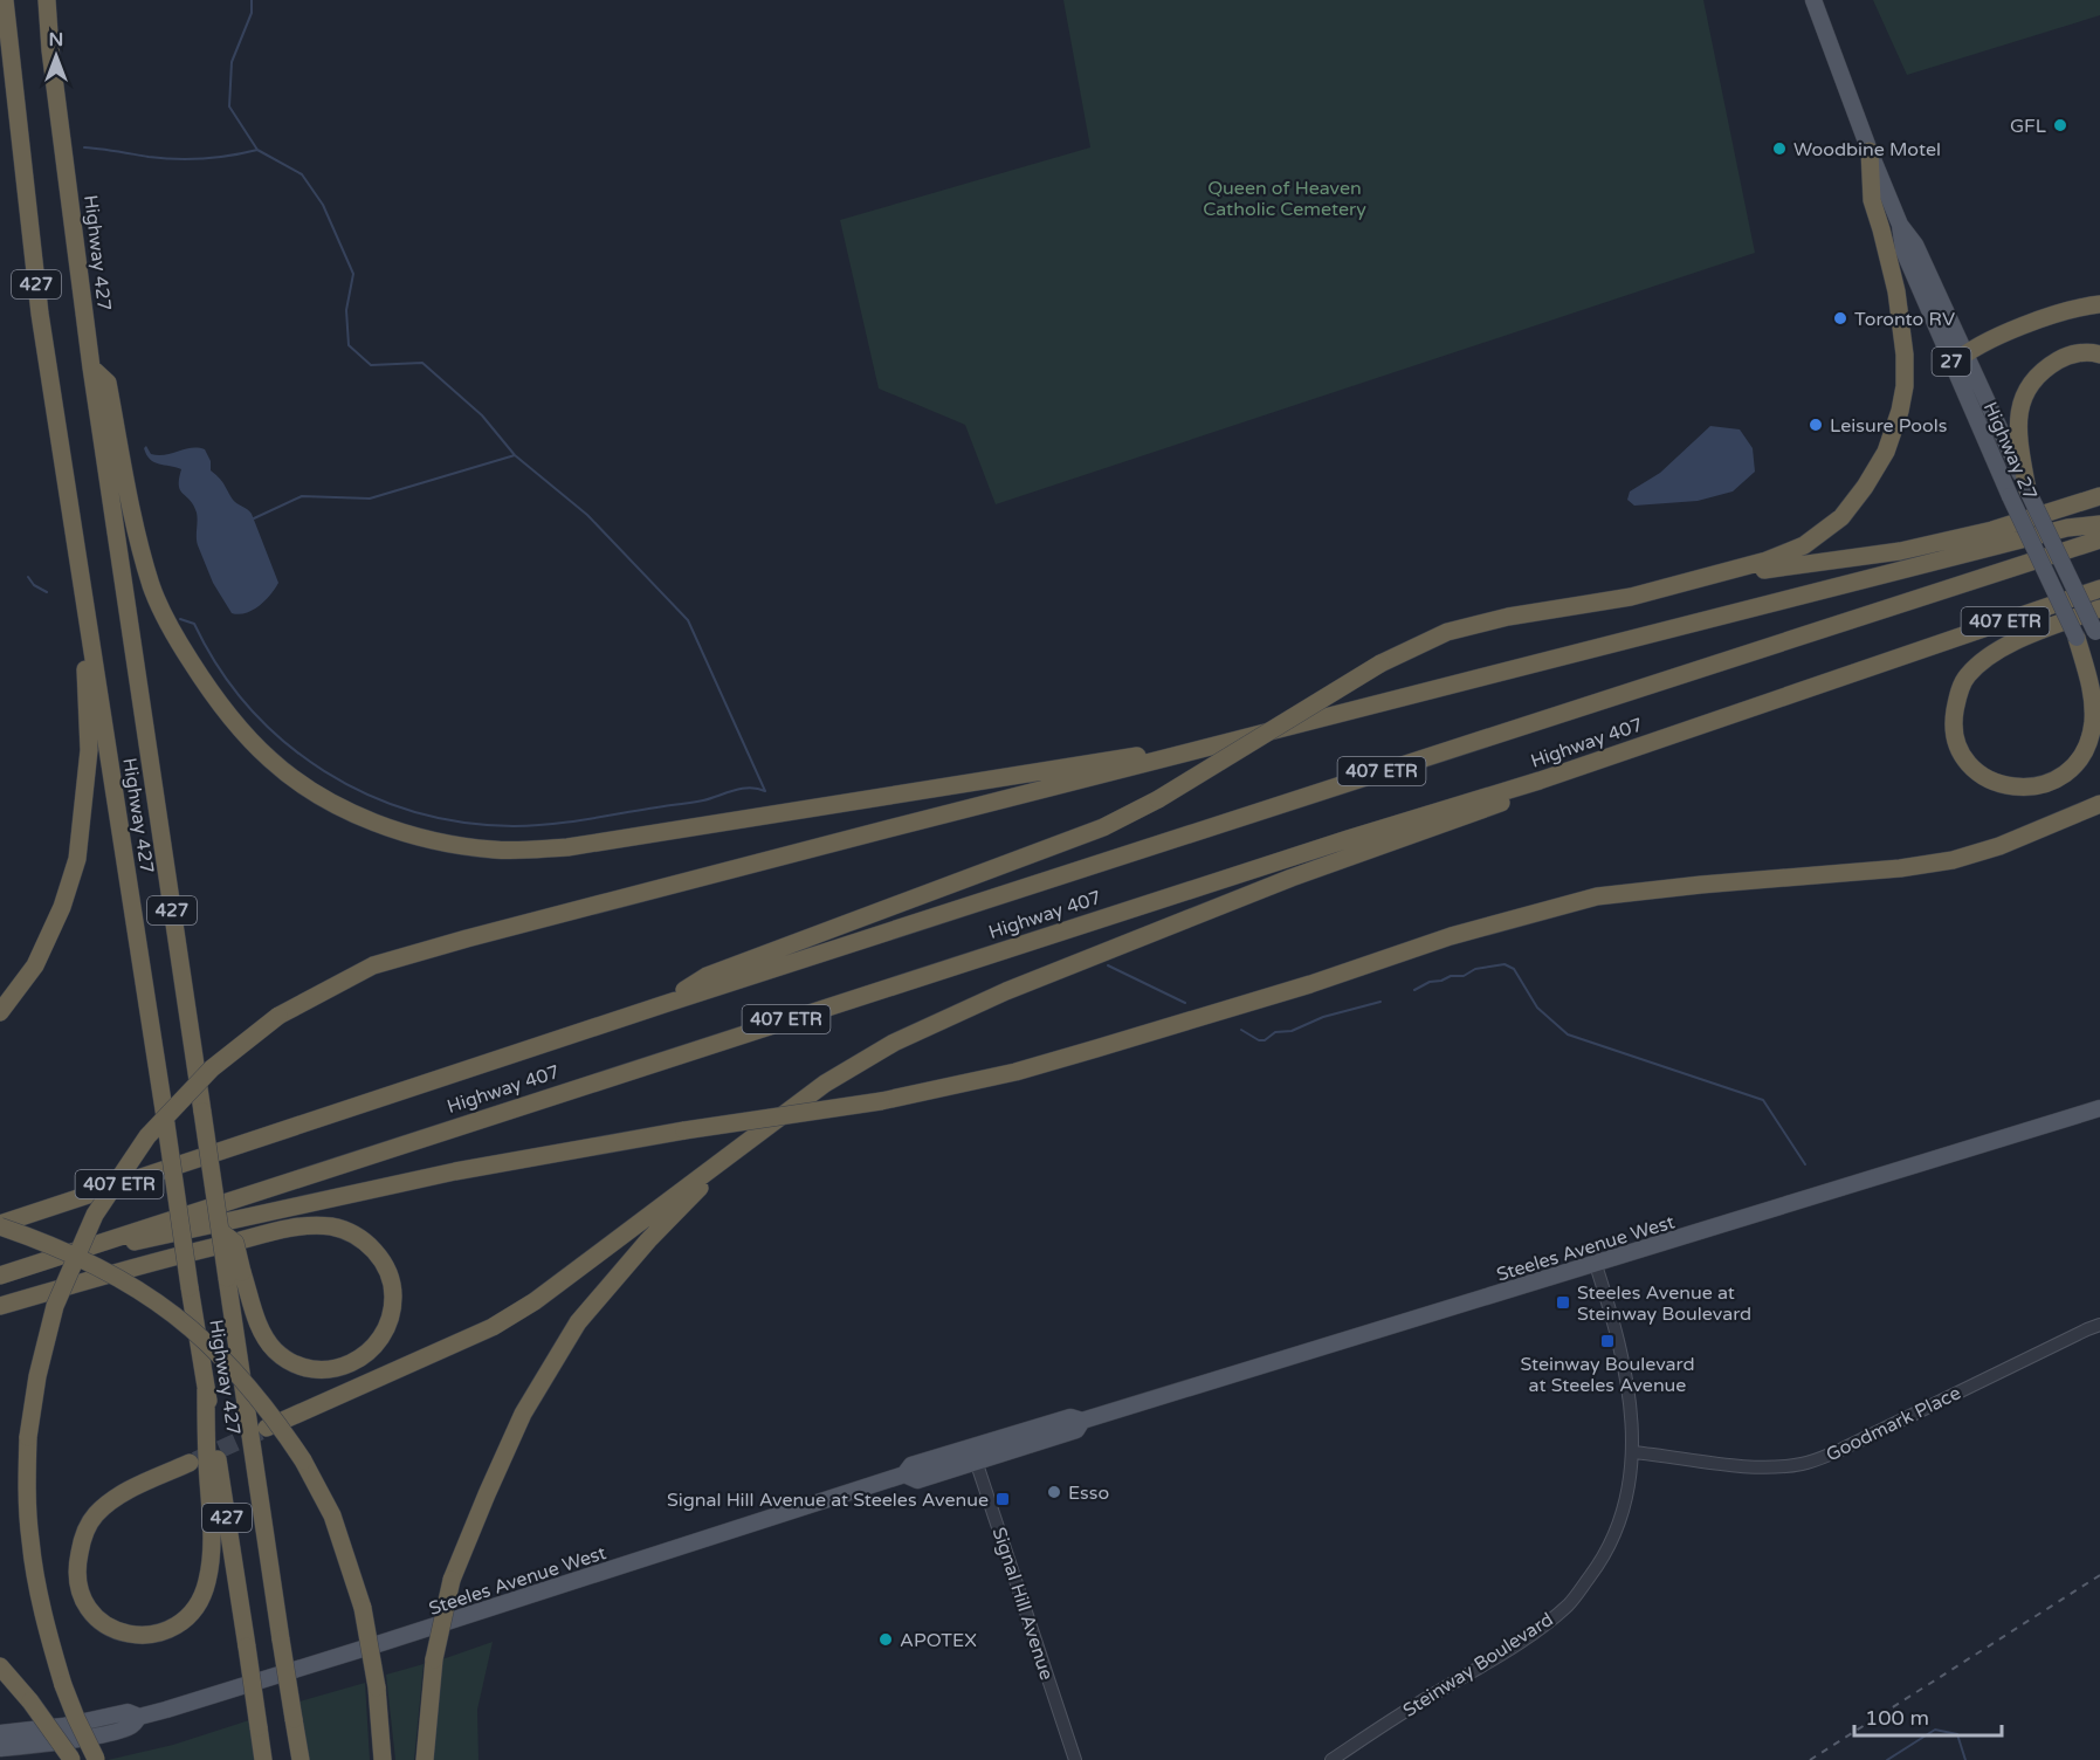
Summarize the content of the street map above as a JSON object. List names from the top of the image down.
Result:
{
  "streets": {
    "highway": [
      "Highway 427",
      "427",
      "407 ETR",
      "Highway 407"
    ],
    "main road": ["27", "Highway 27", "Steeles Avenue West"],
    "street": ["Goodmark Place", "Signal Hill Avenue", "Steinway Boulevard"]
  },
  "crossings": [
    ["Steeles Avenue West", "Signal Hill Avenue"],
    ["Steeles Avenue West", "Steinway Boulevard"],
    ["Goodmark Place", "Steinway Boulevard"]
  ],
  "parks": ["Queen of Heaven Catholic Cemetery"],
  "places": {
    "other": [
      "GFL",
      "Woodbine Motel",
      "Toronto RV",
      "Leisure Pools",
      "Esso",
      "APOTEX"
    ],
    "transit": ["Steeles Avenue at Steinway Boulevard", "Steinway Boulevard at Steeles Avenue", "Signal Hill Avenue at Steeles Avenue"]
  },
  "scale_bar": "100 m",
  "north": "top"
}
